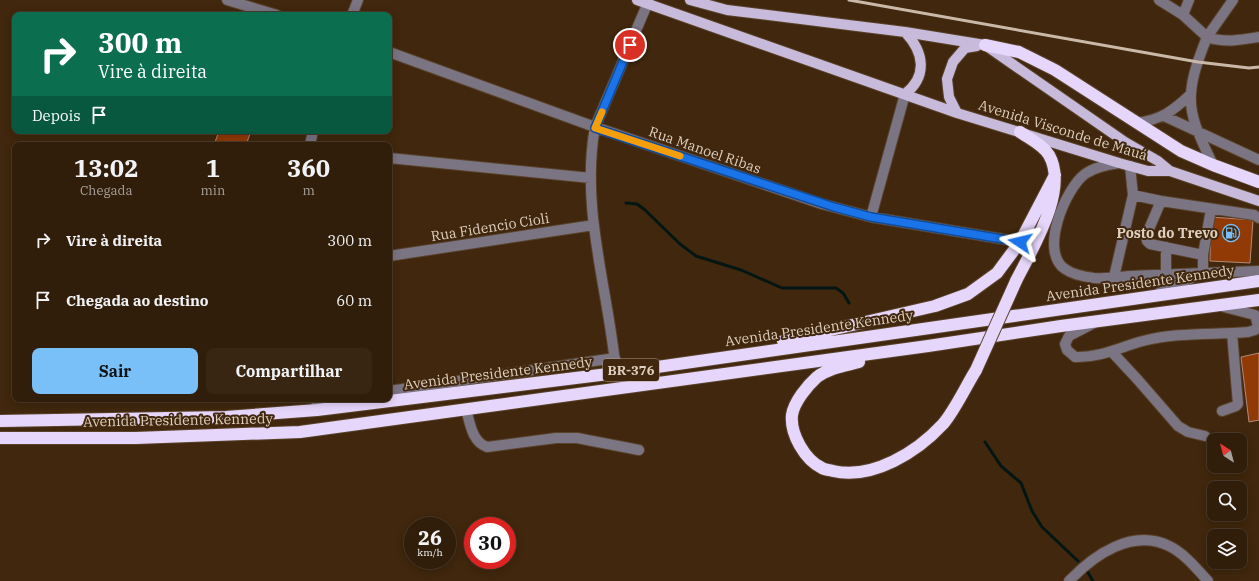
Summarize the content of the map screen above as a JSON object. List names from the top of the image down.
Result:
{
  "streets": {
    "highway": ["Avenida Presidente Kennedy", "BR-376"],
    "main road": ["Avenida Visconde de Mauá"],
    "street": ["Rua Manoel Ribas", "Rua Fidencio Cioli"]
  },
  "places": {
    "fuel station": ["Posto do Trevo"]
  },
  "north": "top left",
  "page": {
    "turn": ["300 m", "Vire à direita"],
    "then": "Depois",
    "eta": [
      "13:02",
      "Chegada",
      "1",
      "min",
      "360",
      "m"
    ],
    "list": [
      {
        "name": "Vire à direita",
        "value": "300 m"
      },
      {
        "name": "Chegada ao destino",
        "value": "60 m"
      }
    ],
    "buttons": ["Sair", "Compartilhar"],
    "speed": "26 km/h",
    "limit": "30"
  }
}
